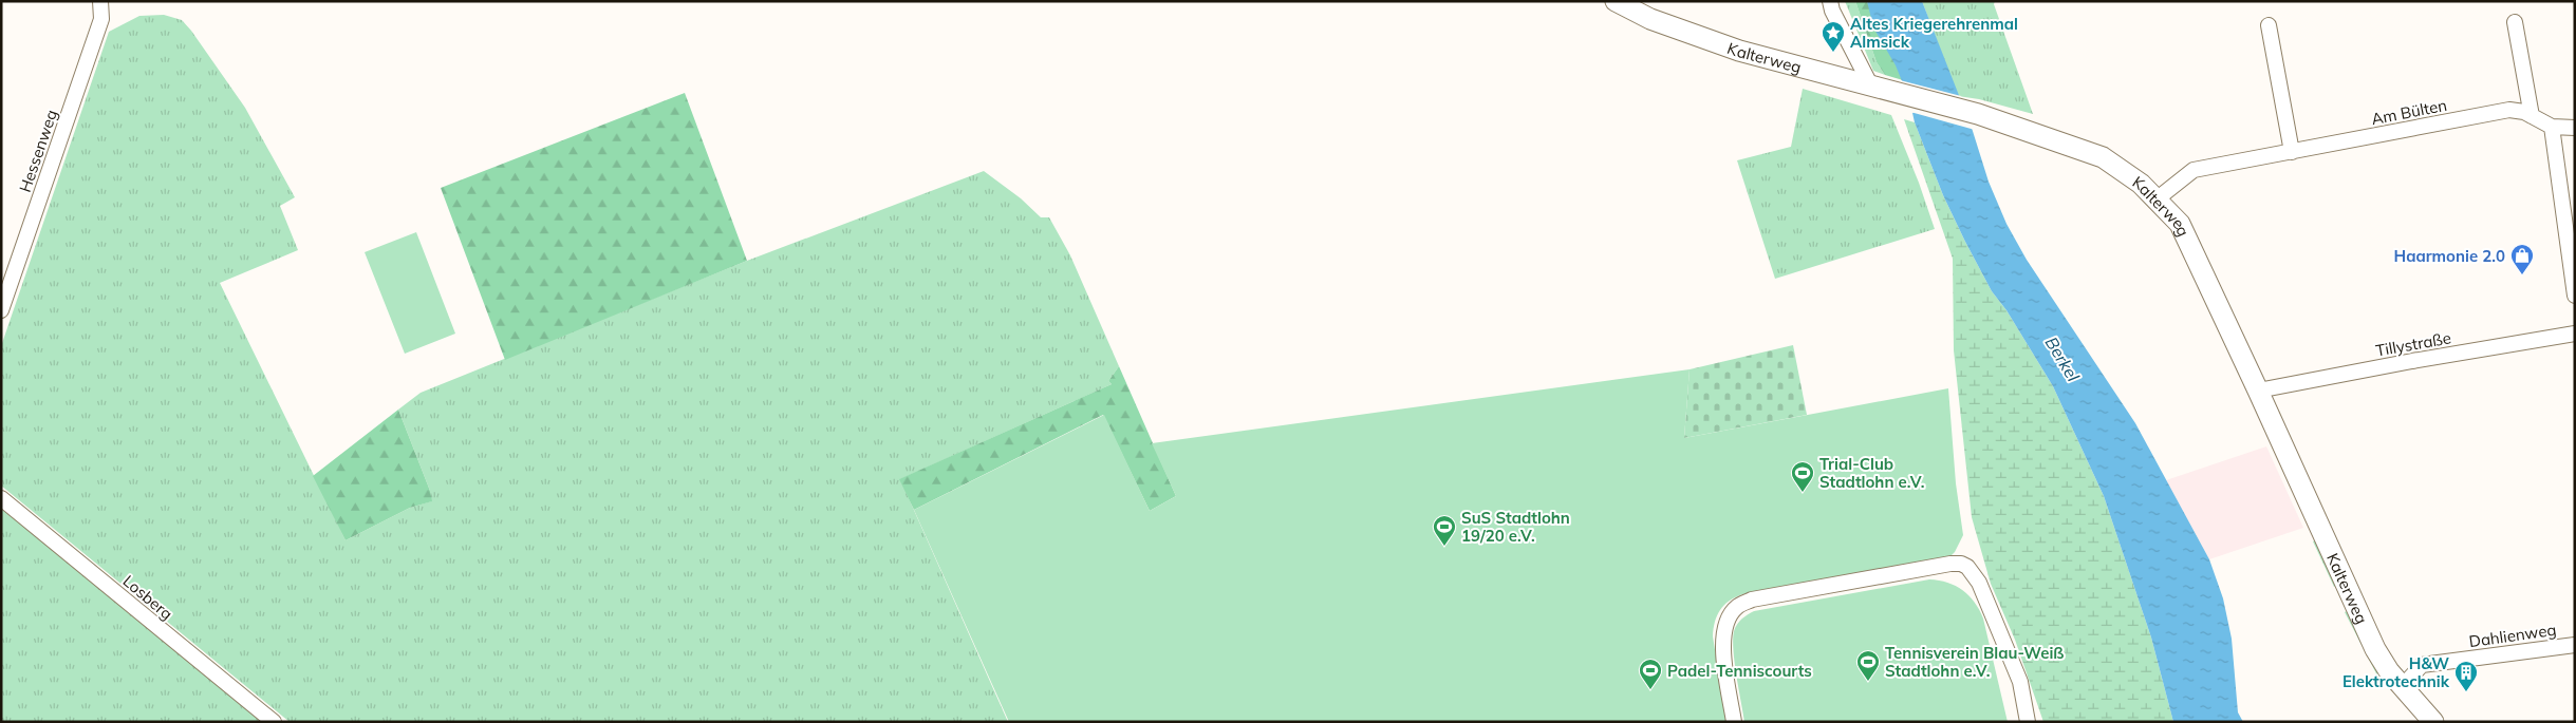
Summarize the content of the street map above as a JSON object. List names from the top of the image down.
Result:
{
  "streets": {
    "street": [
      "Kalterweg",
      "Am Bülten",
      "Hessenweg",
      "Tillystraße",
      "Losberg",
      "Dahlienweg"
    ]
  },
  "crossings": [
    ["Kalterweg", "Am Bülten"],
    ["Kalterweg", "Tillystraße"],
    ["Kalterweg", "Dahlienweg"]
  ],
  "water": ["Berkel"],
  "places": {
    "place": ["Altes Kriegerehrenmal Almsick"],
    "shop": ["Haarmonie 2.0"],
    "sports": [
      "Trial-Club Stadtlohn e.V.",
      "SuS Stadtlohn 19/20 e.V.",
      "Tennisverein Blau-Weiß Stadtlohn e.V.",
      "Padel-Tenniscourts"
    ],
    "building": ["H&W Elektrotechnik"]
  }
}
